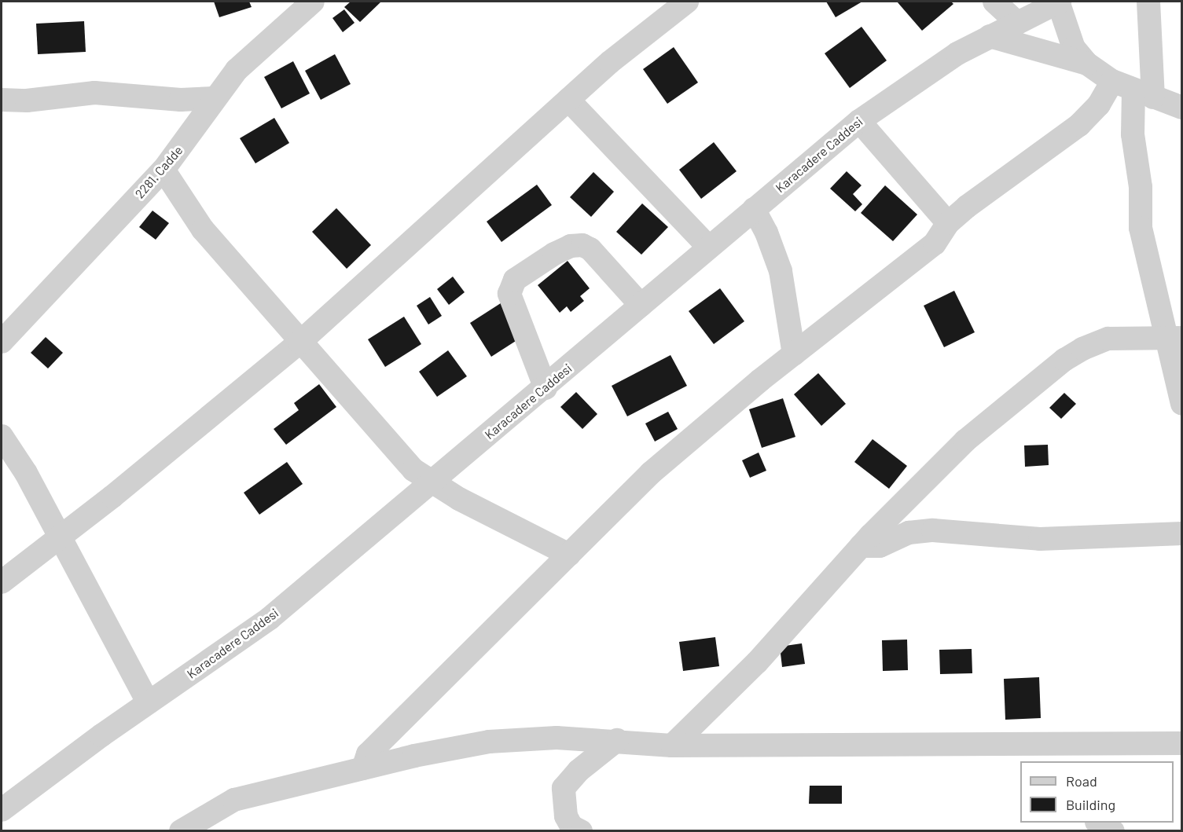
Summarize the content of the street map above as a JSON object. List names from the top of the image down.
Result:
{
  "streets": {
    "street": ["Karacadere Caddesi", "2281. Cadde"]
  },
  "legend": ["Road", "Building"]
}
